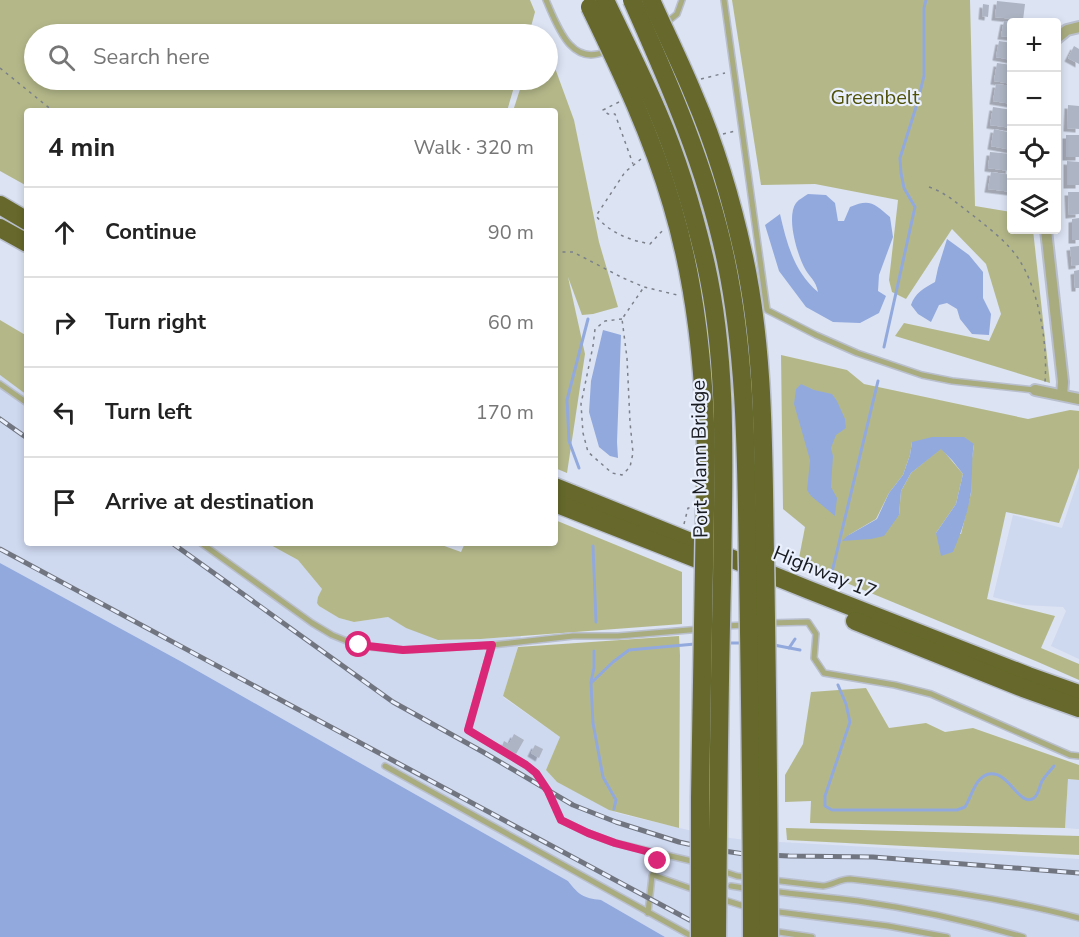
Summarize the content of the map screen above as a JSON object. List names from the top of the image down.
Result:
{
  "streets": {
    "highway": ["Port Mann Bridge", "Highway 17"]
  },
  "parks": ["Greenbelt"],
  "page": {
    "map_buttons": ["+", "−"],
    "search": "Search here",
    "heading": ["4 min", "Walk · 320 m"],
    "list": [
      ["Continue", "90 m"],
      ["Turn right", "60 m"],
      ["Turn left", "170 m"],
      "Arrive at destination"
    ]
  }
}
